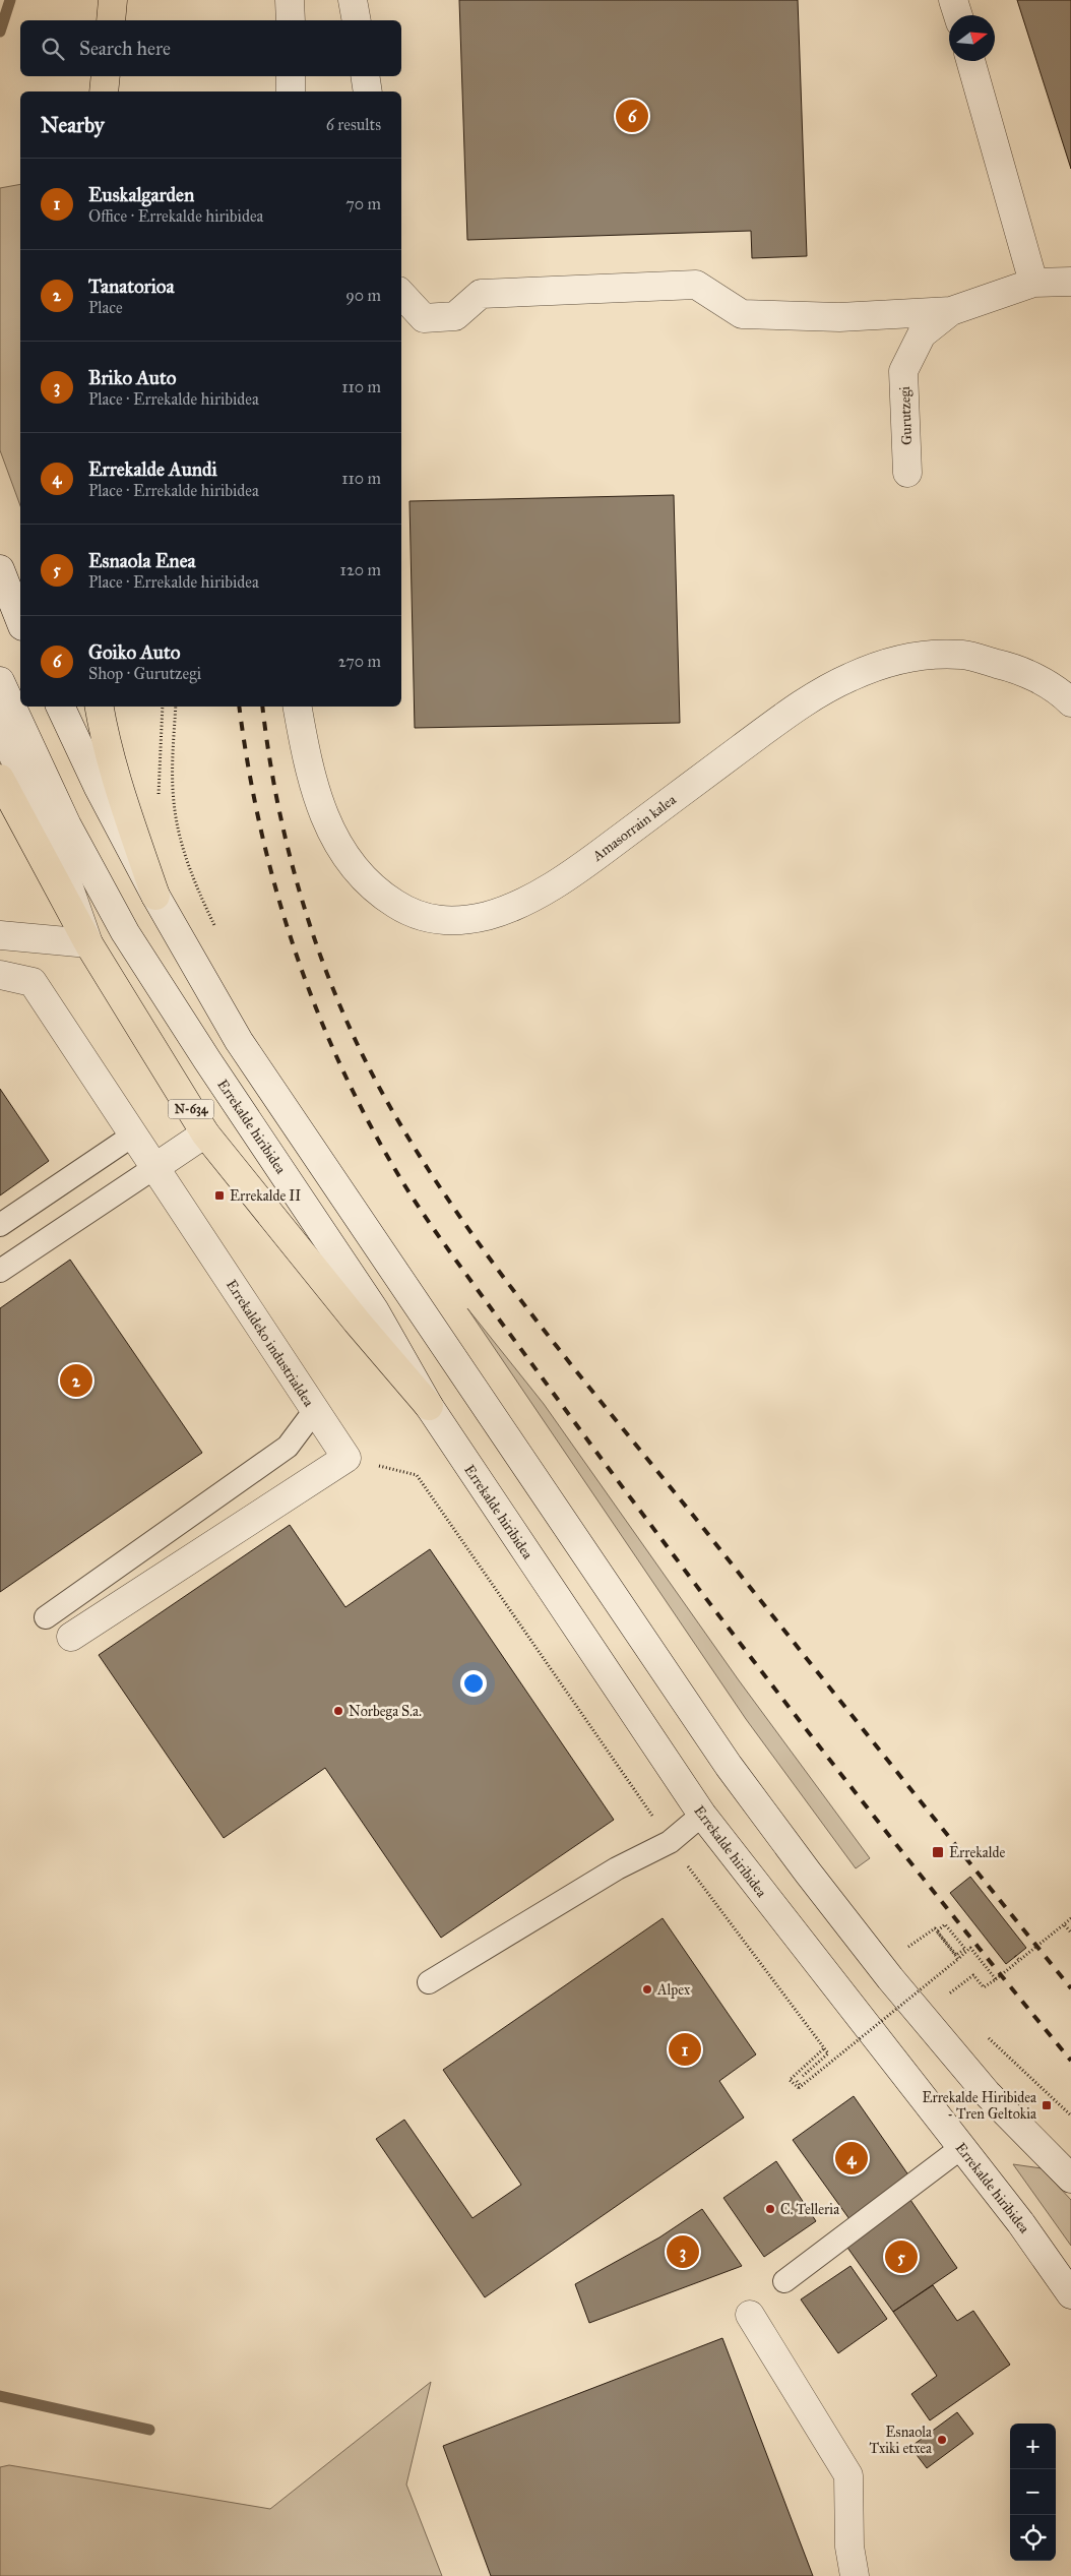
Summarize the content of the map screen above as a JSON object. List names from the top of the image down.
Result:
{
  "streets": {
    "highway": ["N-634"],
    "street": [
      "Gurutzegi",
      "Amasorrain kalea",
      "Errekalde hiribidea",
      "Errekaldeko industrialdea"
    ]
  },
  "crossings": [
    ["N-634", "Errekalde hiribidea"]
  ],
  "places": {
    "transit": ["Errekalde II", "Errekalde", "Errekalde Hiribidea - Tren Geltokia"],
    "other": [
      "Norbega S.a.",
      "Alpex",
      "C. Telleria",
      "Esnaola Txiki etxea"
    ]
  },
  "north": "right",
  "page": {
    "search": "Search here",
    "heading": ["Nearby", "6 results"],
    "pins": [
      "6",
      "2",
      "1",
      "4",
      "3",
      "5"
    ],
    "list": [
      {
        "mark": "1",
        "name": "Euskalgarden",
        "note": "Office · Errekalde hiribidea",
        "value": "70 m"
      },
      {
        "mark": "2",
        "name": "Tanatorioa",
        "note": "Place",
        "value": "90 m"
      },
      {
        "mark": "3",
        "name": "Briko Auto",
        "note": "Place · Errekalde hiribidea",
        "value": "110 m"
      },
      {
        "mark": "4",
        "name": "Errekalde Aundi",
        "note": "Place · Errekalde hiribidea",
        "value": "110 m"
      },
      {
        "mark": "5",
        "name": "Esnaola Enea",
        "note": "Place · Errekalde hiribidea",
        "value": "120 m"
      },
      {
        "mark": "6",
        "name": "Goiko Auto",
        "note": "Shop · Gurutzegi",
        "value": "270 m"
      }
    ],
    "map_buttons": ["+", "−"]
  }
}
